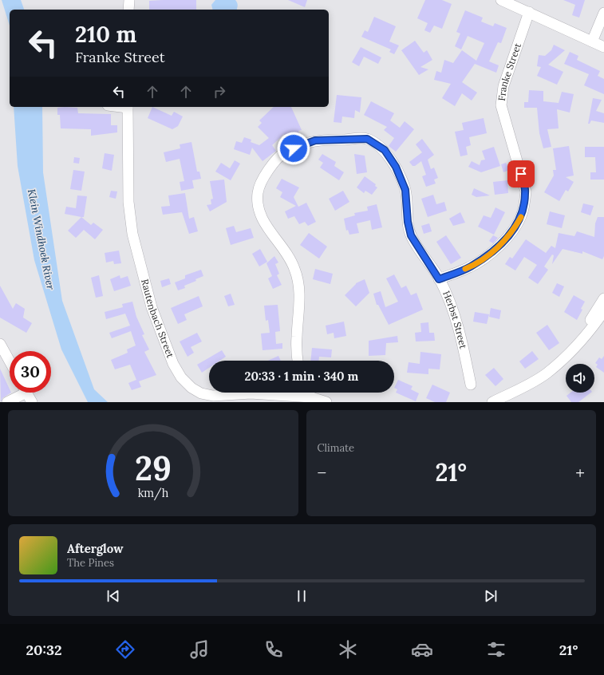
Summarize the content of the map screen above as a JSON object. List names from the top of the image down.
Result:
{
  "streets": {
    "street": ["Franke Street", "Rautenbach Street", "Herbst Street"]
  },
  "crossings": [
    ["Franke Street", "Herbst Street"]
  ],
  "water": ["Klein Windhoek River"],
  "page": {
    "turn": ["210 m", "Franke Street"],
    "limit": "30",
    "trip": "20:33 · 1 min · 340 m",
    "tile": "Climate",
    "heat": ["−", "21°", "+"],
    "song": ["Afterglow", "The Pines"],
    "tabs": ["20:32", "21°"],
    "gauge": ["29", "km/h"]
  }
}
